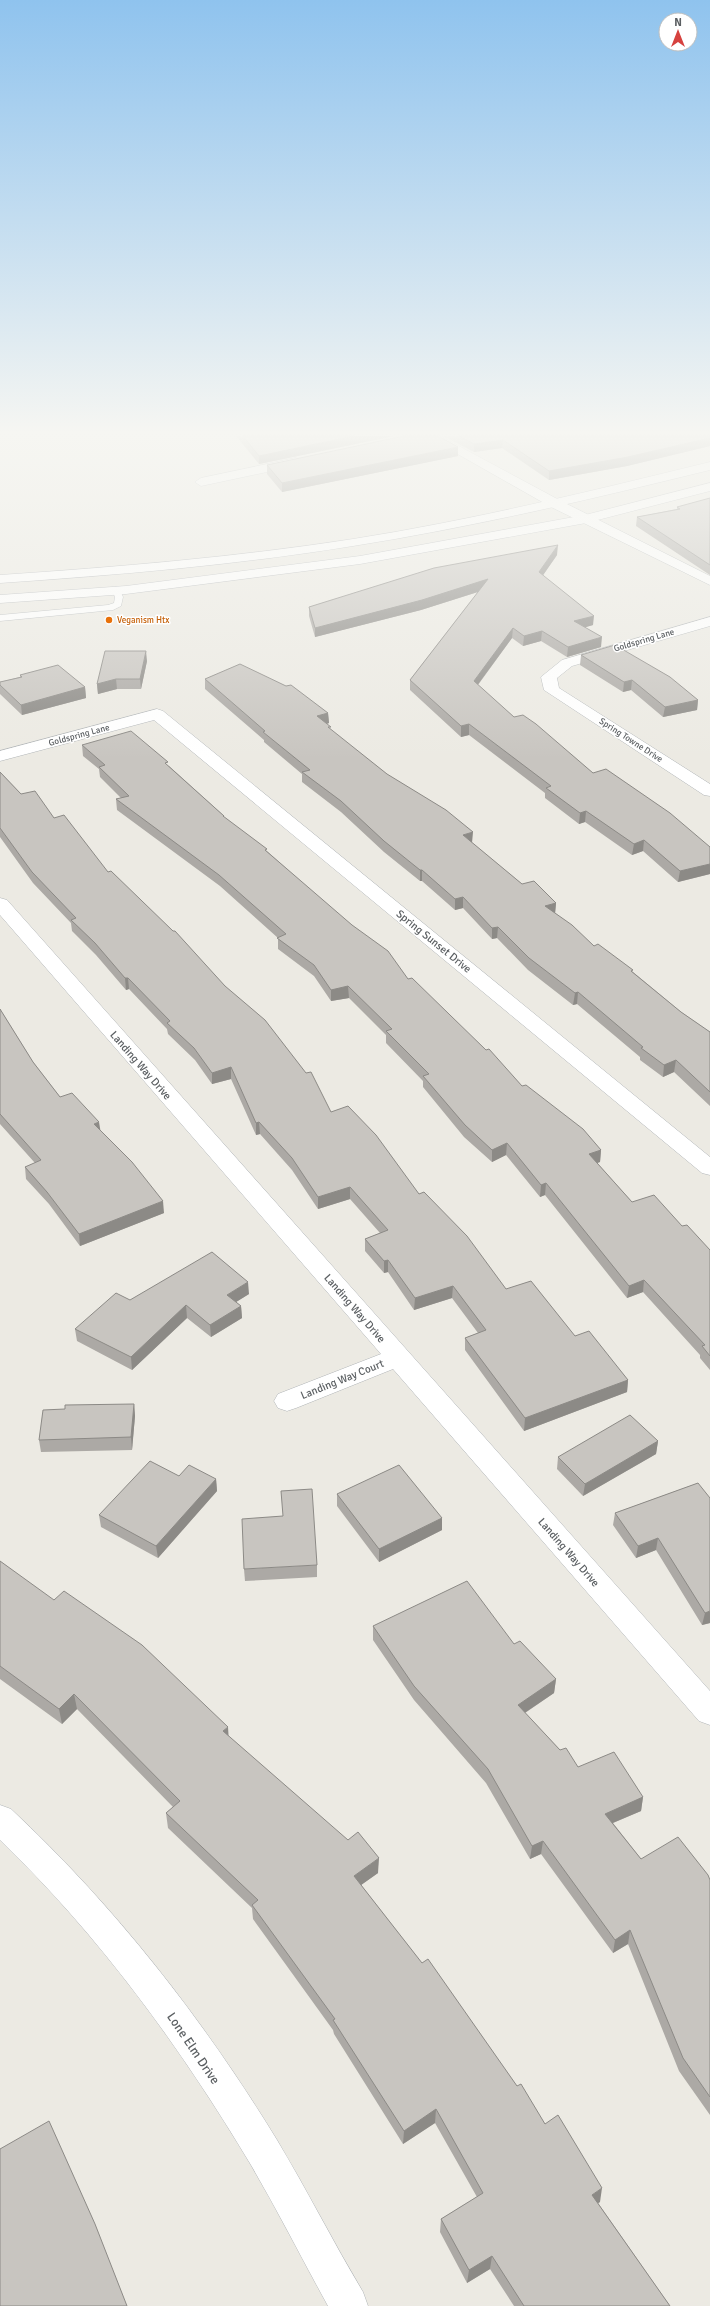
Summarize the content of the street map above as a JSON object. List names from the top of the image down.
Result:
{
  "streets": {
    "street": [
      "Goldspring Lane",
      "Spring Towne Drive",
      "Spring Sunset Drive",
      "Landing Way Drive",
      "Landing Way Court",
      "Lone Elm Drive"
    ]
  },
  "crossings": [
    ["Goldspring Lane", "Spring Towne Drive"],
    ["Goldspring Lane", "Spring Sunset Drive"],
    ["Landing Way Drive", "Landing Way Court"]
  ],
  "places": ["Veganism Htx"],
  "north": "top"
}
